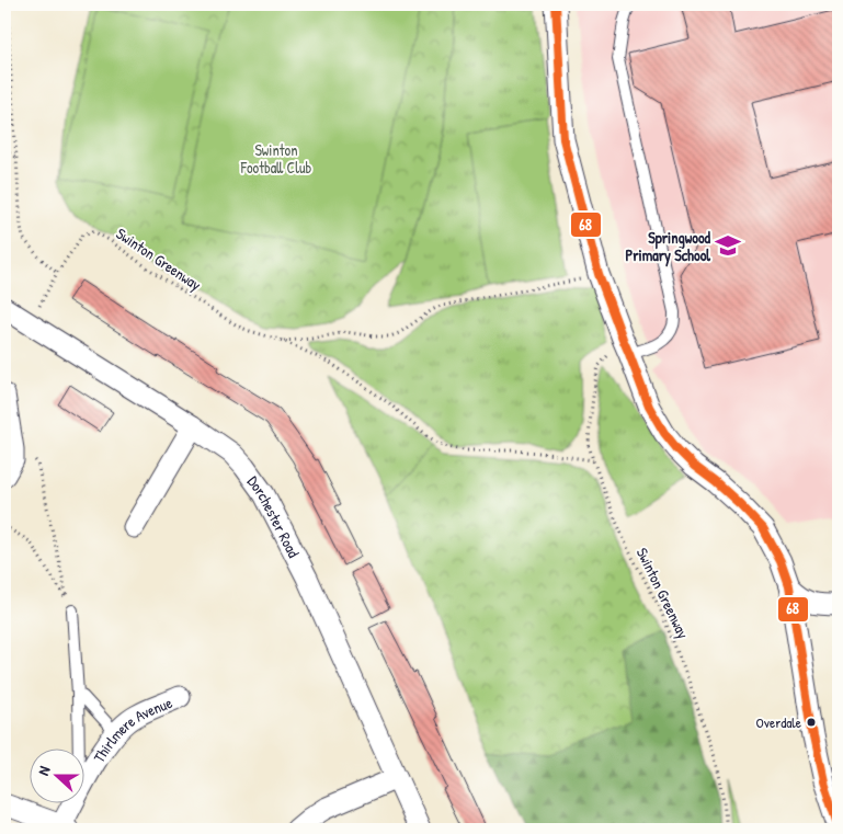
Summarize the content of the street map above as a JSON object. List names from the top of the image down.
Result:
{
  "streets": {
    "street": ["Dorchester Road", "Thirlmere Avenue"],
    "path": ["Swinton Greenway"]
  },
  "crossings": [
    ["Swinton Greenway", "Dorchester Road"]
  ],
  "parks": ["Swinton Football Club"],
  "places": {
    "school or university": ["Springwood Primary School"],
    "other": ["Overdale"]
  },
  "lines": ["transit line 68"],
  "north": "left"
}
